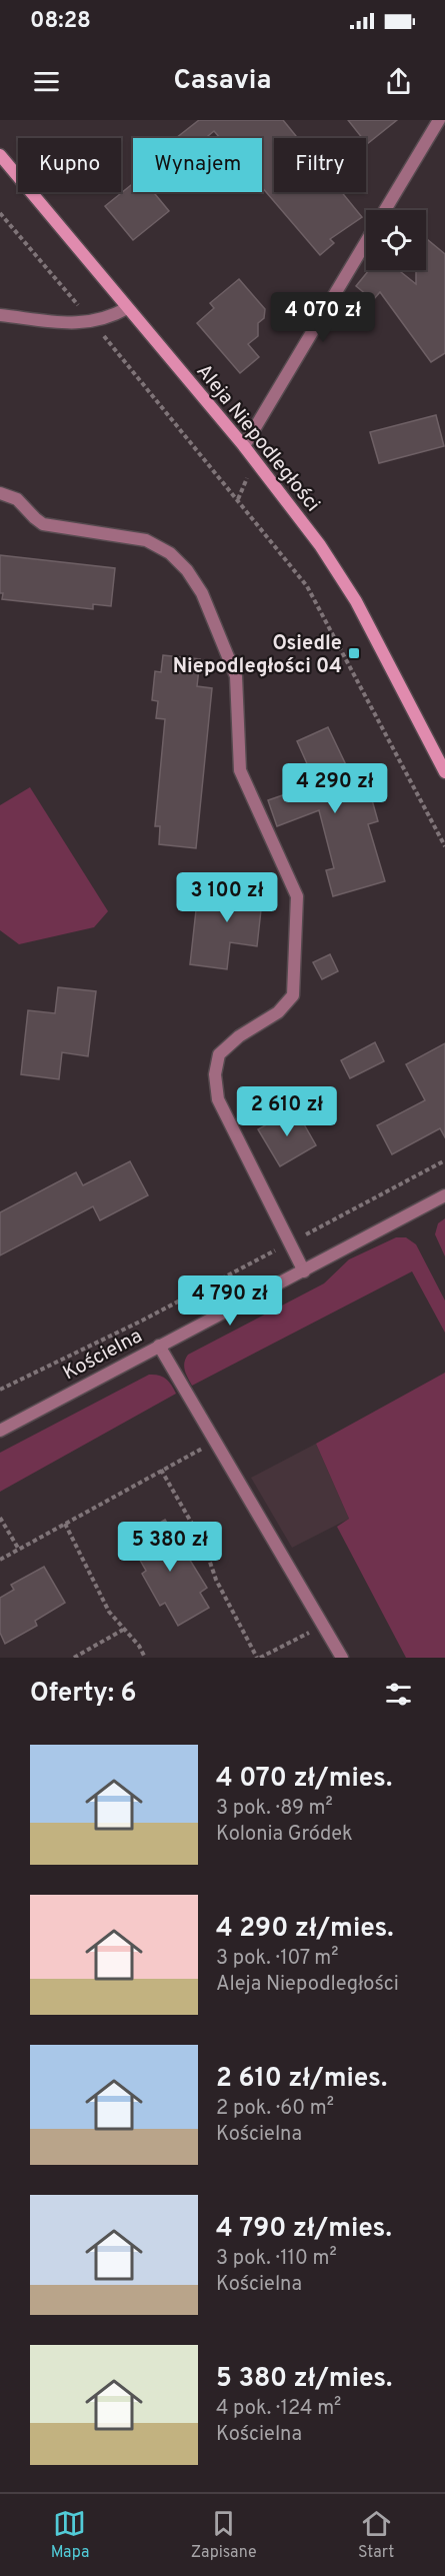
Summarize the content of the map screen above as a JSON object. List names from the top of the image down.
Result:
{
  "streets": {
    "main road": ["Aleja Niepodległości"],
    "street": ["Kościelna"]
  },
  "places": {
    "transit": ["Osiedle Niepodległości 04"]
  },
  "page": {
    "status": "08:28",
    "header": "Casavia",
    "chip": ["Kupno", "Wynajem", "Filtry"],
    "price": [
      "4 070 zł",
      "4 290 zł",
      "3 100 zł",
      "2 610 zł",
      "4 790 zł",
      "5 380 zł"
    ],
    "heading": "Oferty: 6",
    "list": [
      {
        "name": "4 070 zł/mies.",
        "note": "3 pok. · 89 m² · Kolonia Gródek"
      },
      {
        "name": "4 290 zł/mies.",
        "note": "3 pok. · 107 m² · Aleja Niepodległości"
      },
      {
        "name": "2 610 zł/mies.",
        "note": "2 pok. · 60 m² · Kościelna"
      },
      {
        "name": "4 790 zł/mies.",
        "note": "3 pok. · 110 m² · Kościelna"
      },
      {
        "name": "5 380 zł/mies.",
        "note": "4 pok. · 124 m² · Kościelna"
      }
    ],
    "tabs": ["Mapa", "Zapisane", "Start"]
  }
}
